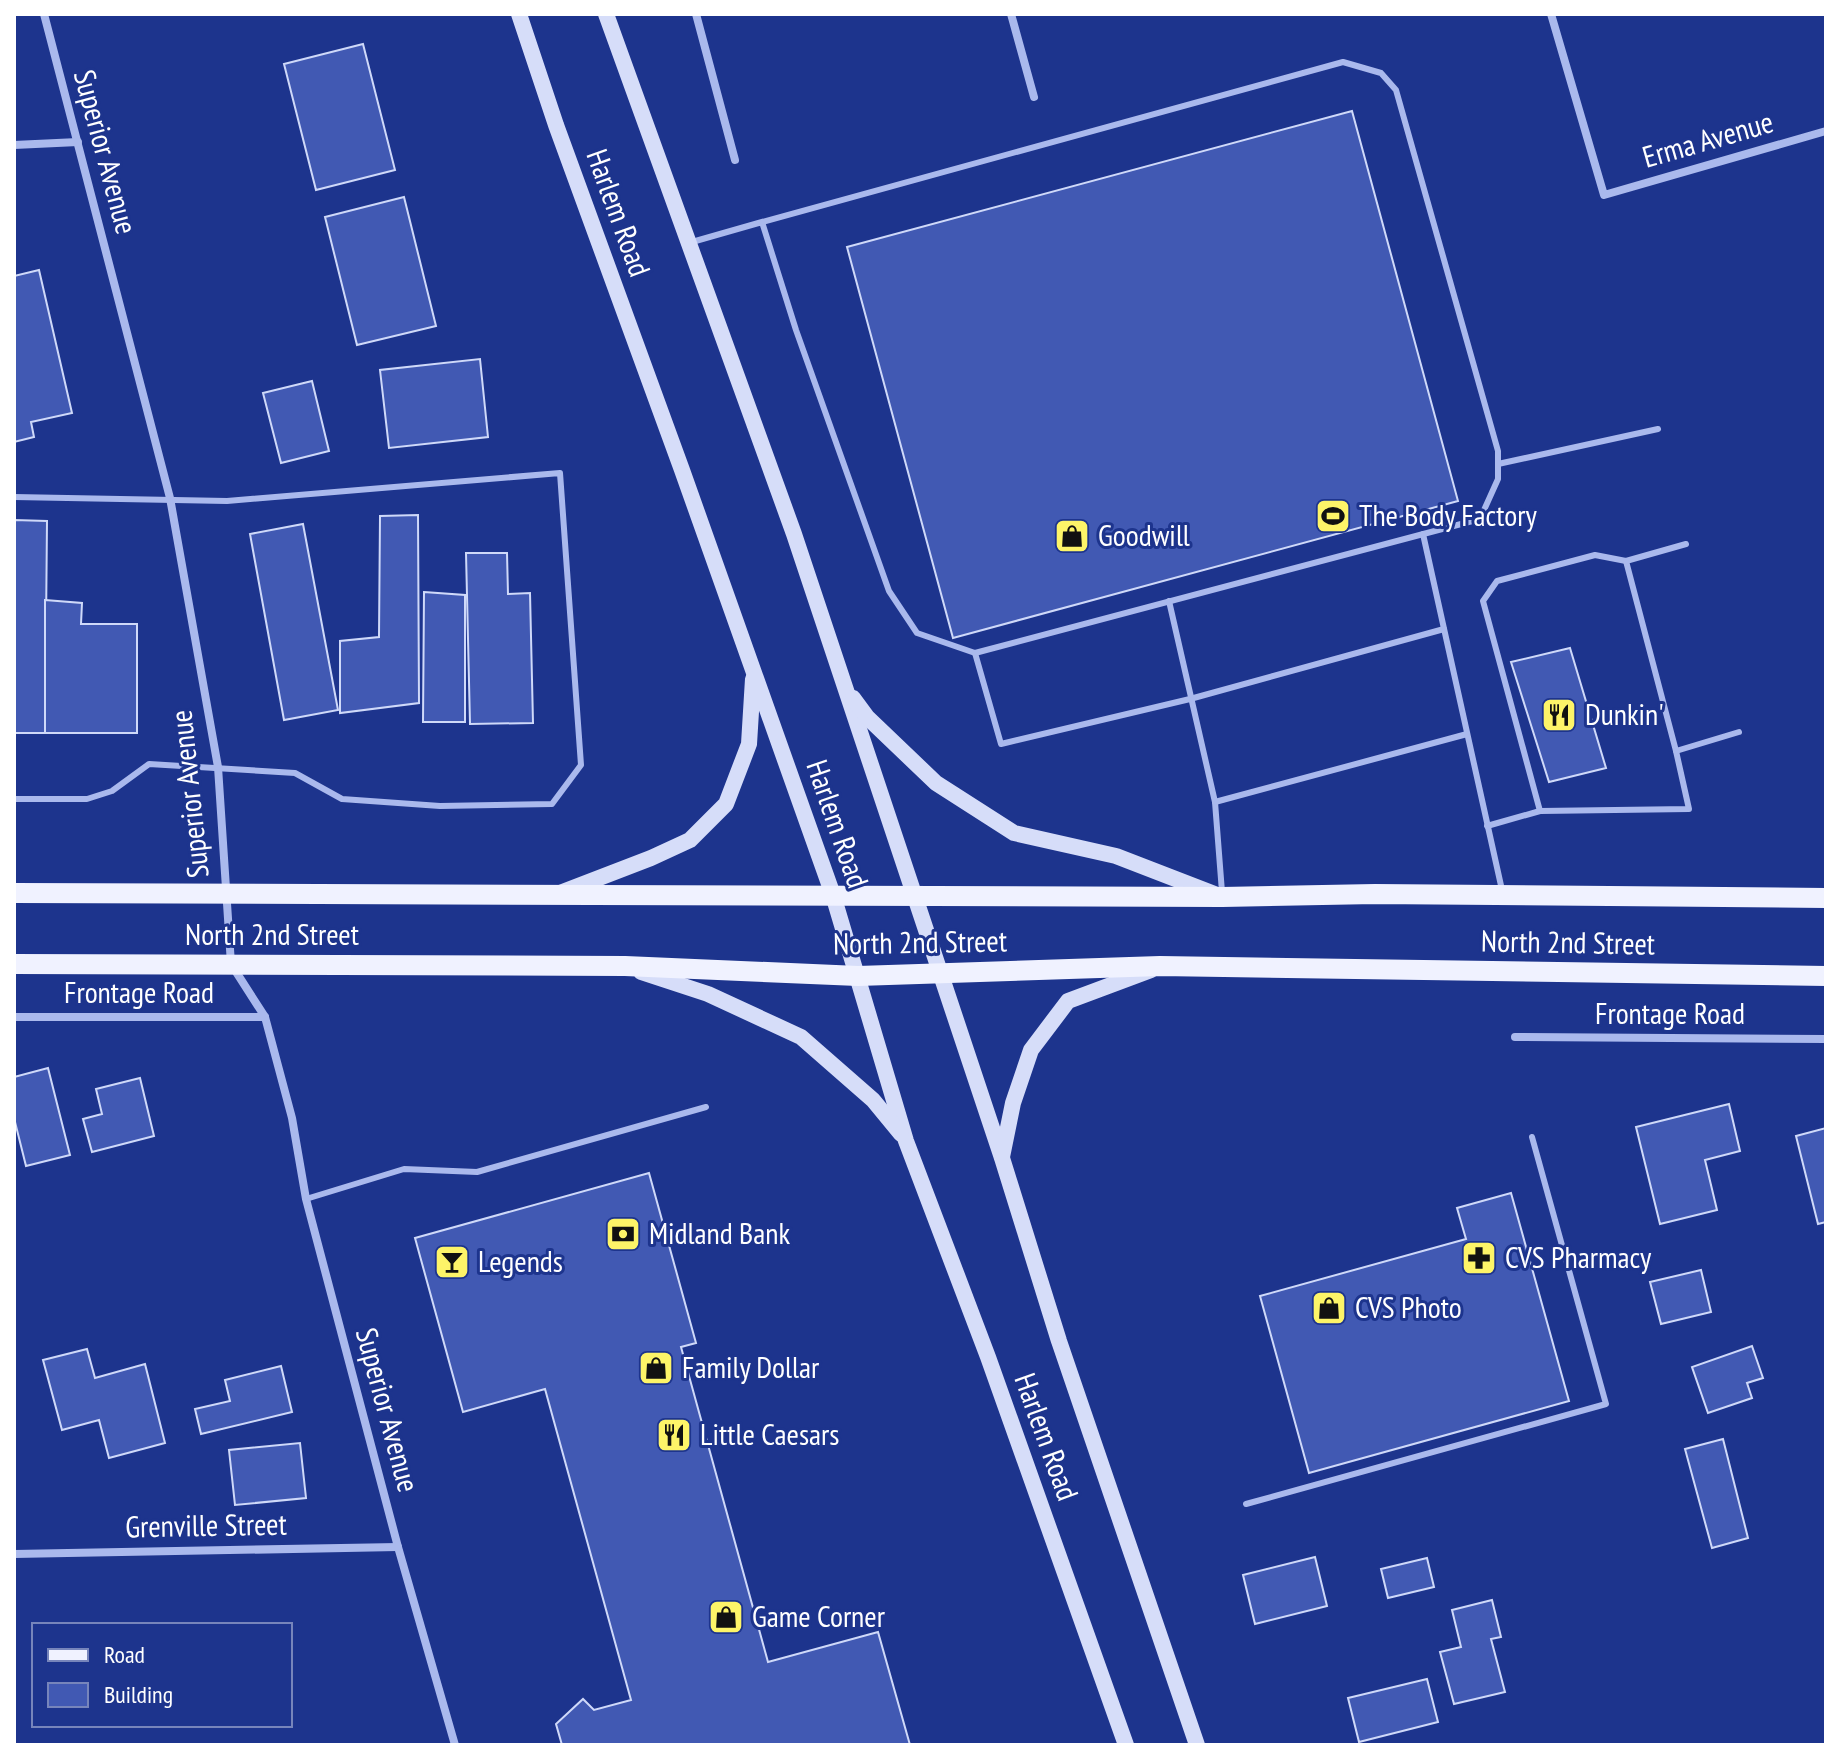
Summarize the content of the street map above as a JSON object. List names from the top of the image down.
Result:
{
  "streets": {
    "main road": ["Harlem Road", "North 2nd Street"],
    "street": [
      "Erma Avenue",
      "Superior Avenue",
      "Frontage Road",
      "Grenville Street"
    ]
  },
  "crossings": [
    ["Superior Avenue", "North 2nd Street"],
    ["Superior Avenue", "Frontage Road"],
    ["Superior Avenue", "Grenville Street"],
    ["Harlem Road", "North 2nd Street"]
  ],
  "places": {
    "sports": ["The Body Factory"],
    "shop": [
      "Goodwill",
      "CVS Photo",
      "Family Dollar",
      "Game Corner"
    ],
    "restaurant": ["Dunkin'", "Little Caesars"],
    "bank": ["Midland Bank"],
    "pharmacy": ["CVS Pharmacy"],
    "bar": ["Legends"]
  },
  "legend": ["Road", "Building"]
}
